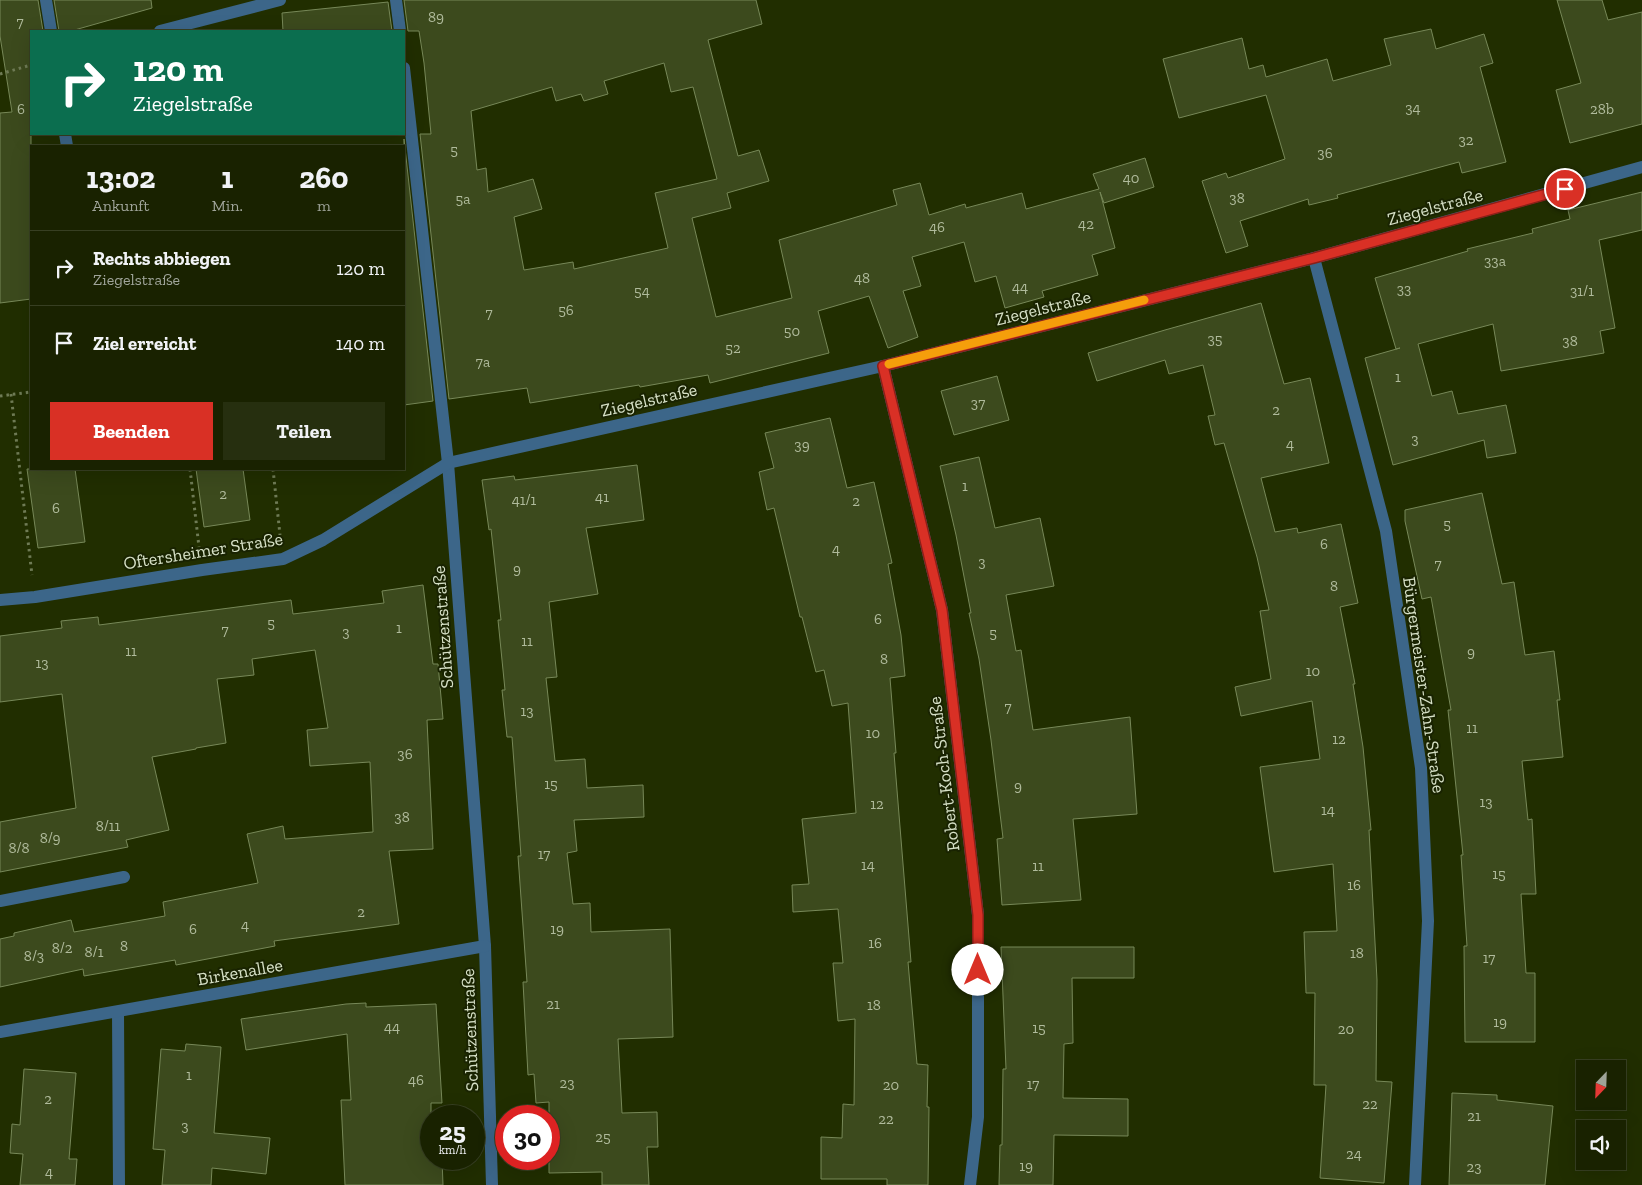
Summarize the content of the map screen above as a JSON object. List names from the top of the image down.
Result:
{
  "streets": {
    "street": [
      "Ziegelstraße",
      "Oftersheimer Straße",
      "Schützenstraße",
      "Bürgermeister-Zahn-Straße",
      "Robert-Koch-Straße",
      "Birkenallee"
    ]
  },
  "crossings": [
    ["Ziegelstraße", "Oftersheimer Straße"],
    ["Ziegelstraße", "Schützenstraße"],
    ["Ziegelstraße", "Bürgermeister-Zahn-Straße"],
    ["Ziegelstraße", "Robert-Koch-Straße"],
    ["Oftersheimer Straße", "Schützenstraße"],
    ["Schützenstraße", "Birkenallee"]
  ],
  "house_numbers": [
    "89",
    "7",
    "34",
    "6",
    "28b",
    "32",
    "5",
    "36",
    "40",
    "38",
    "5a",
    "42",
    "46",
    "33a",
    "48",
    "44",
    "33",
    "54",
    "31/1",
    "56",
    "7",
    "50",
    "35",
    "38",
    "52",
    "7a",
    "1",
    "37",
    "2",
    "3",
    "4",
    "39",
    "1",
    "2",
    "41",
    "41/1",
    "2",
    "6",
    "5",
    "6",
    "4",
    "3",
    "7",
    "9",
    "8",
    "6",
    "5",
    "1",
    "7",
    "3",
    "5",
    "11",
    "11",
    "9",
    "8",
    "13",
    "10",
    "7",
    "13",
    "11",
    "10",
    "12",
    "36",
    "15",
    "9",
    "13",
    "12",
    "14",
    "38",
    "8/11",
    "8/9",
    "8/8",
    "17",
    "14",
    "11",
    "15",
    "16",
    "2",
    "4",
    "6",
    "19",
    "16",
    "8",
    "8/2",
    "8/1",
    "18",
    "8/3",
    "17",
    "21",
    "18",
    "19",
    "44",
    "15",
    "20",
    "1",
    "46",
    "23",
    "17",
    "20",
    "2",
    "22",
    "21",
    "22",
    "3",
    "25",
    "24",
    "19",
    "23",
    "4"
  ],
  "north": "bottom left",
  "page": {
    "turn": ["120 m", "Ziegelstraße"],
    "eta": [
      "13:02",
      "Ankunft",
      "1",
      "Min.",
      "260",
      "m"
    ],
    "list": [
      {
        "name": "Rechts abbiegen",
        "note": "Ziegelstraße",
        "value": "120 m"
      },
      {
        "name": "Ziel erreicht",
        "value": "140 m"
      }
    ],
    "buttons": ["Beenden", "Teilen"],
    "speed": "25 km/h",
    "limit": "30"
  }
}
